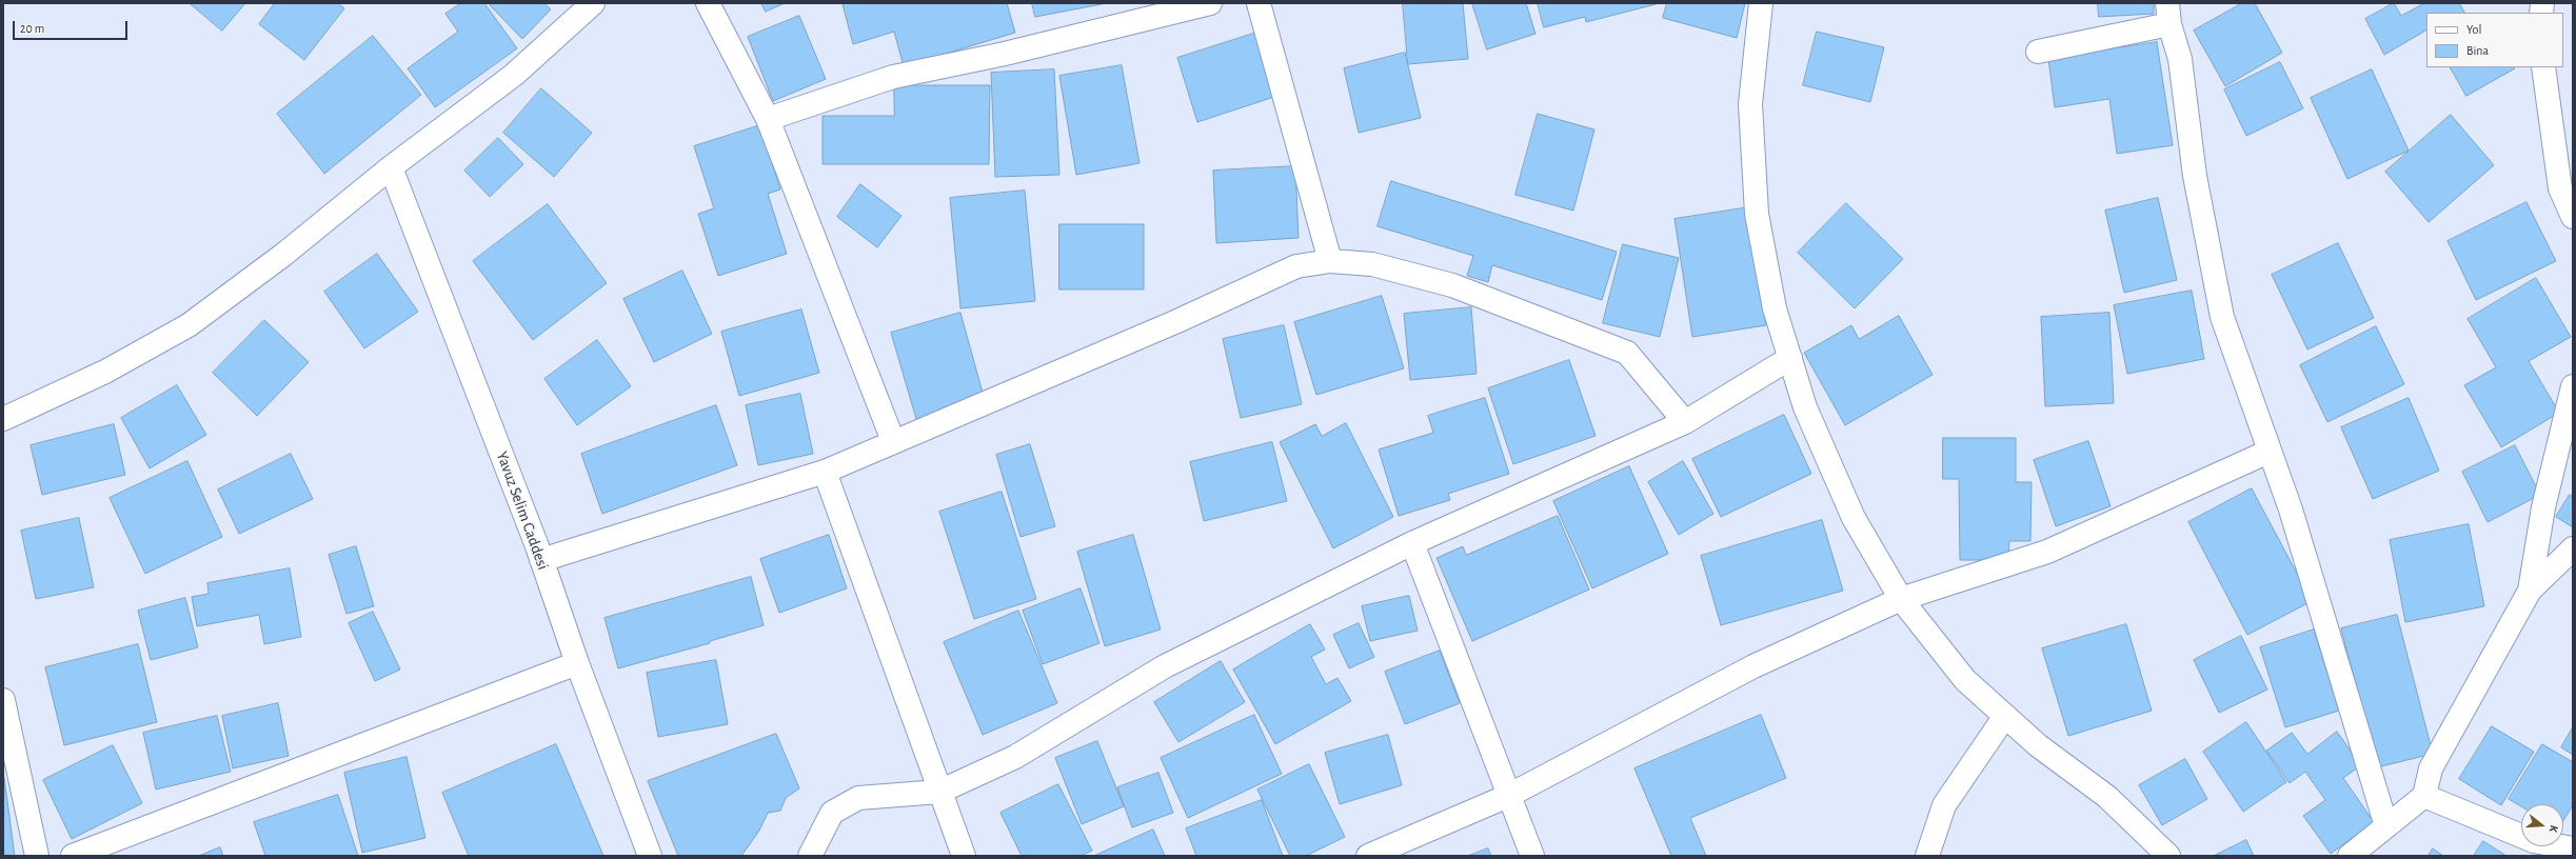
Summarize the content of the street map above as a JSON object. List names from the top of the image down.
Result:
{
  "streets": {
    "street": ["Yavuz Selim Caddesi"]
  },
  "legend": ["Yol", "Bina"],
  "scale_bar": "20 m",
  "north": "right"
}
